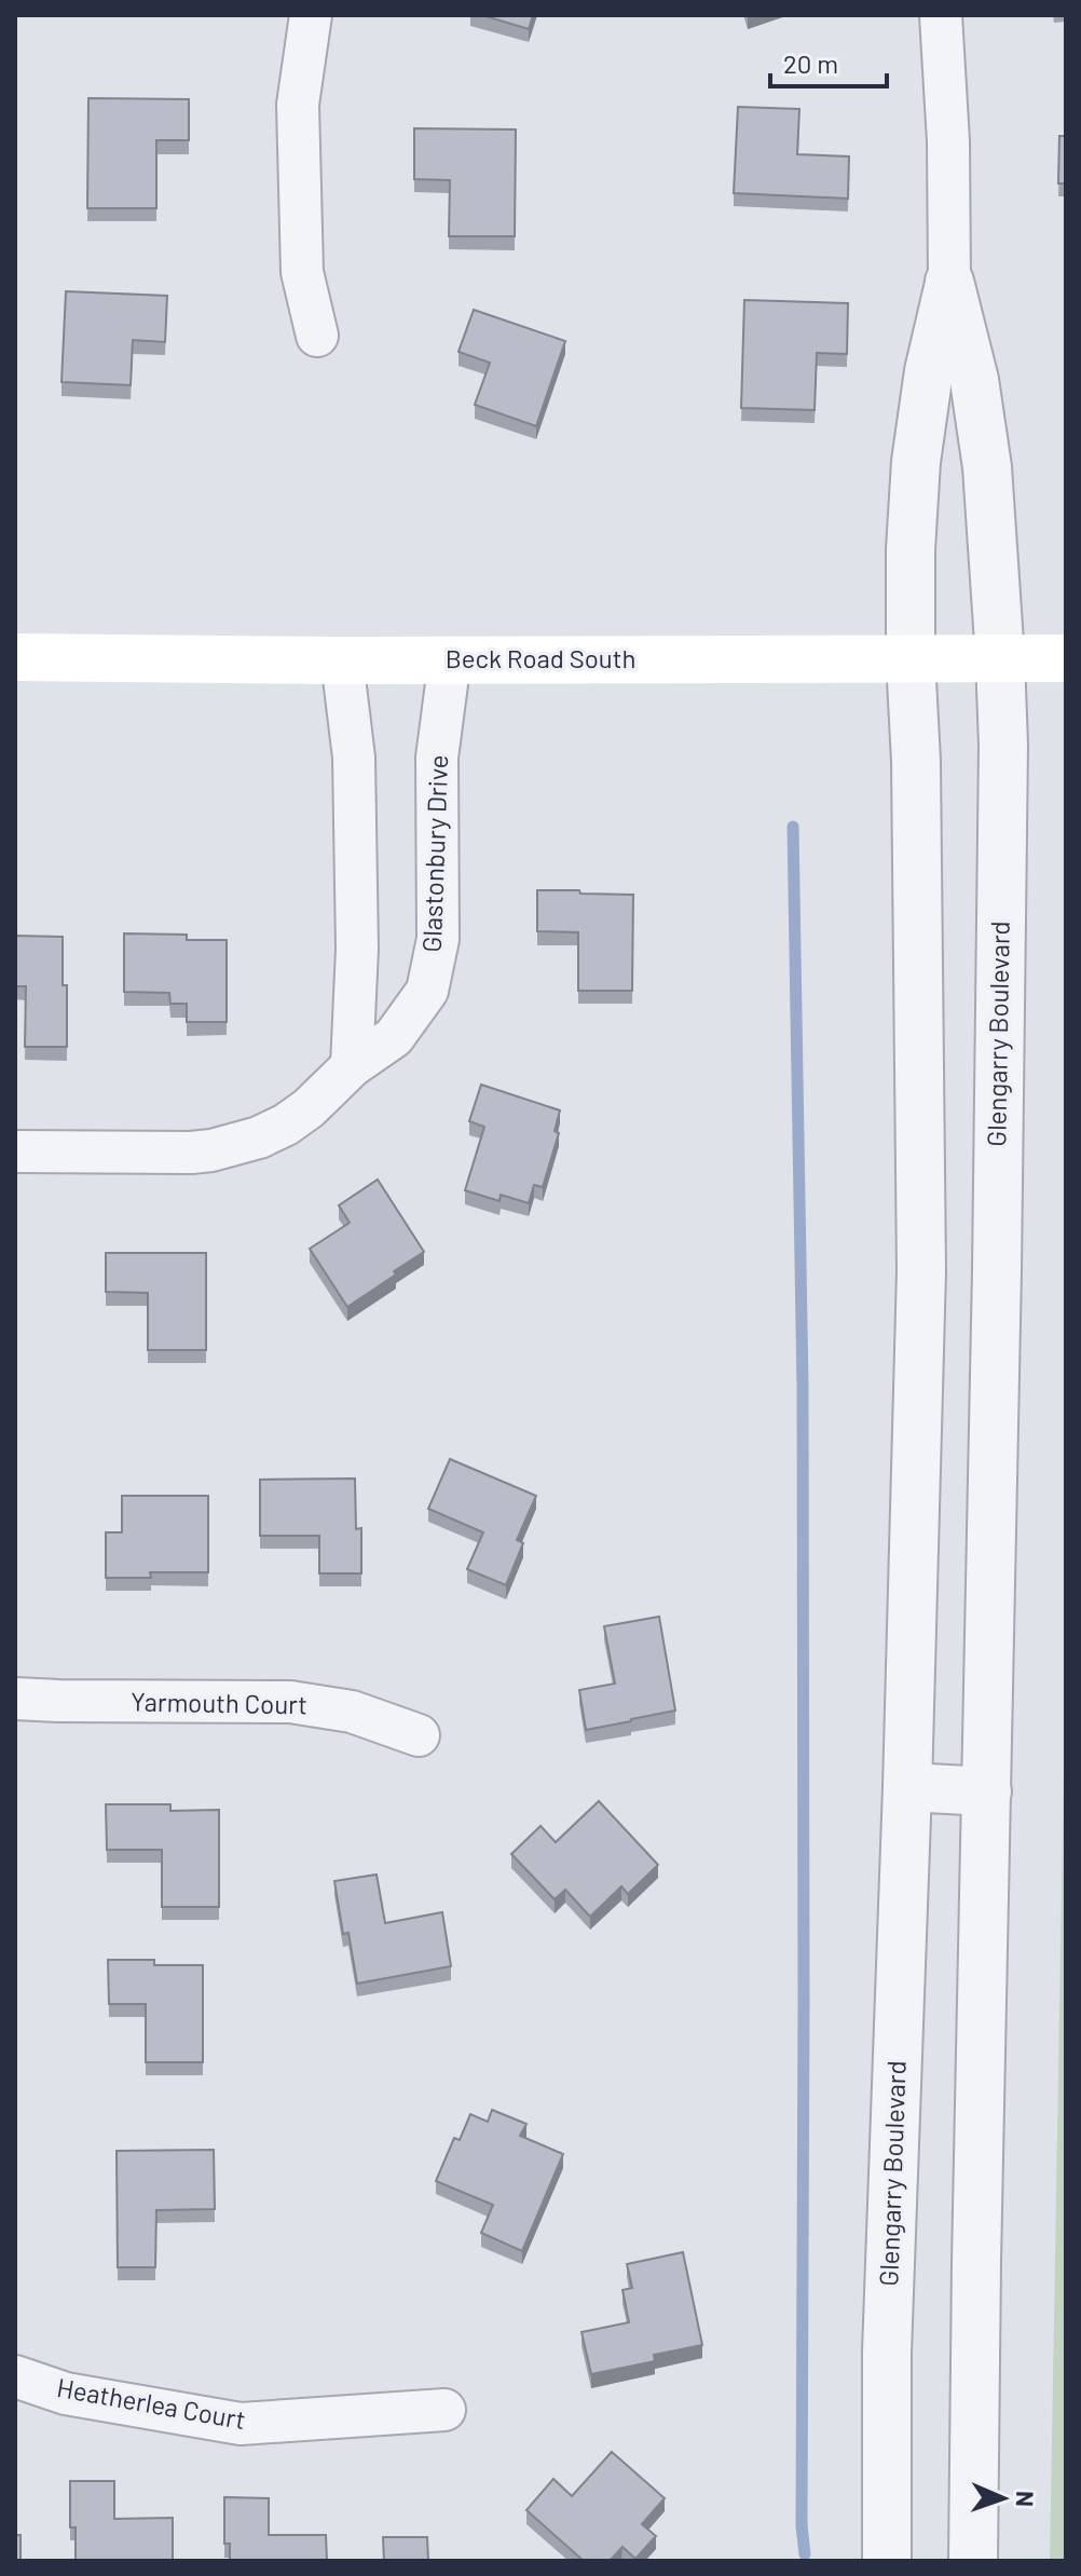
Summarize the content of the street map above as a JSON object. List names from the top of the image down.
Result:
{
  "streets": {
    "main road": ["Beck Road South"],
    "street": [
      "Glastonbury Drive",
      "Glengarry Boulevard",
      "Yarmouth Court",
      "Heatherlea Court"
    ]
  },
  "crossings": [
    ["Beck Road South", "Glastonbury Drive"],
    ["Beck Road South", "Glengarry Boulevard"]
  ],
  "scale_bar": "20 m",
  "north": "right"
}
